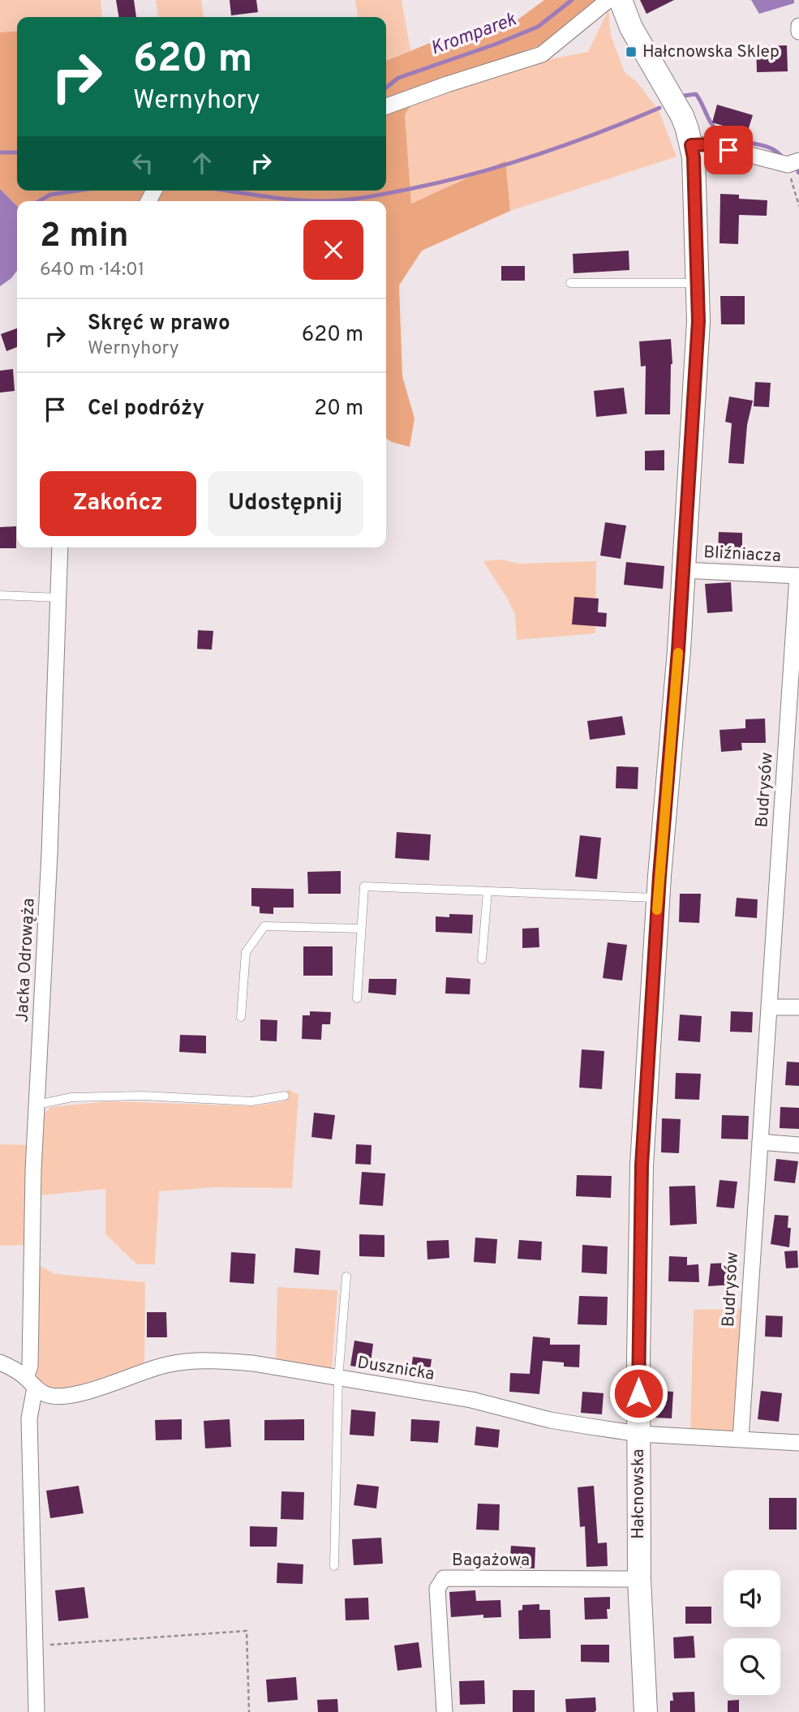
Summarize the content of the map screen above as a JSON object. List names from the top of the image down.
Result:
{
  "streets": {
    "street": [
      "Bliźniacza",
      "Budrysów",
      "Jacka Odrowąża",
      "Dusznicka",
      "Hałcnowska",
      "Bagażowa"
    ]
  },
  "crossings": [
    ["Bliźniacza", "Budrysów"],
    ["Bliźniacza", "Hałcnowska"],
    ["Budrysów", "Dusznicka"],
    ["Jacka Odrowąża", "Dusznicka"],
    ["Dusznicka", "Hałcnowska"],
    ["Hałcnowska", "Bagażowa"]
  ],
  "water": ["Kromparek"],
  "places": {
    "transit": ["Hałcnowska Sklep"]
  },
  "page": {
    "turn": ["620 m", "Wernyhory"],
    "heading": ["2 min", "640 m · 14:01"],
    "list": [
      {
        "name": "Skręć w prawo",
        "note": "Wernyhory",
        "value": "620 m"
      },
      {
        "name": "Cel podróży",
        "value": "20 m"
      }
    ],
    "buttons": ["Zakończ", "Udostępnij"]
  }
}
